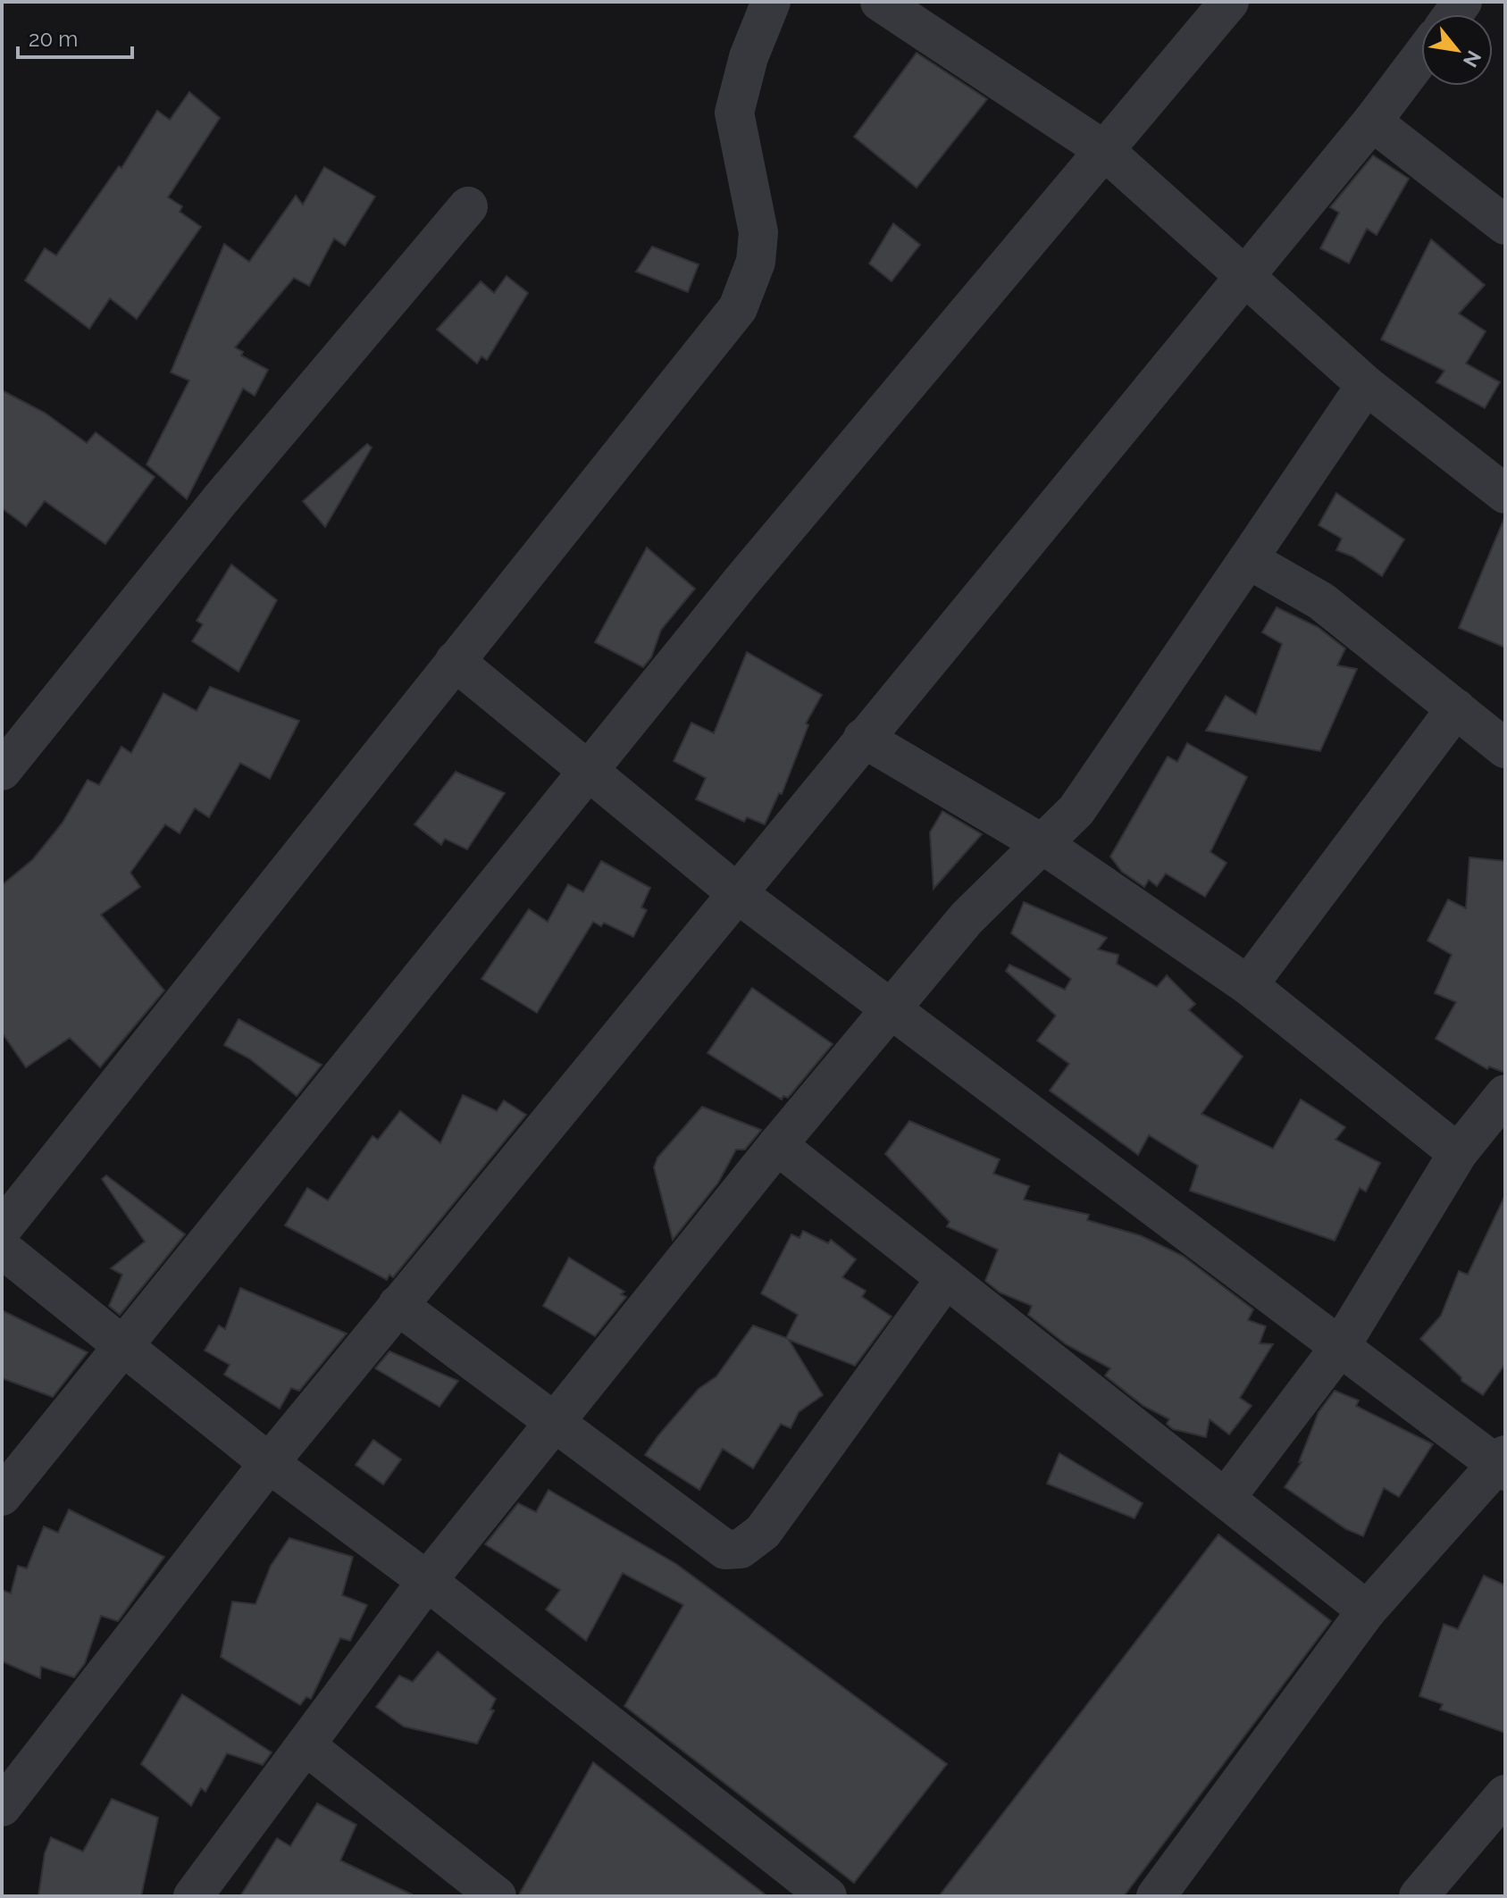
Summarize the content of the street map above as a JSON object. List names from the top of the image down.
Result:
{
  "scale_bar": "20 m",
  "north": "bottom right"
}
